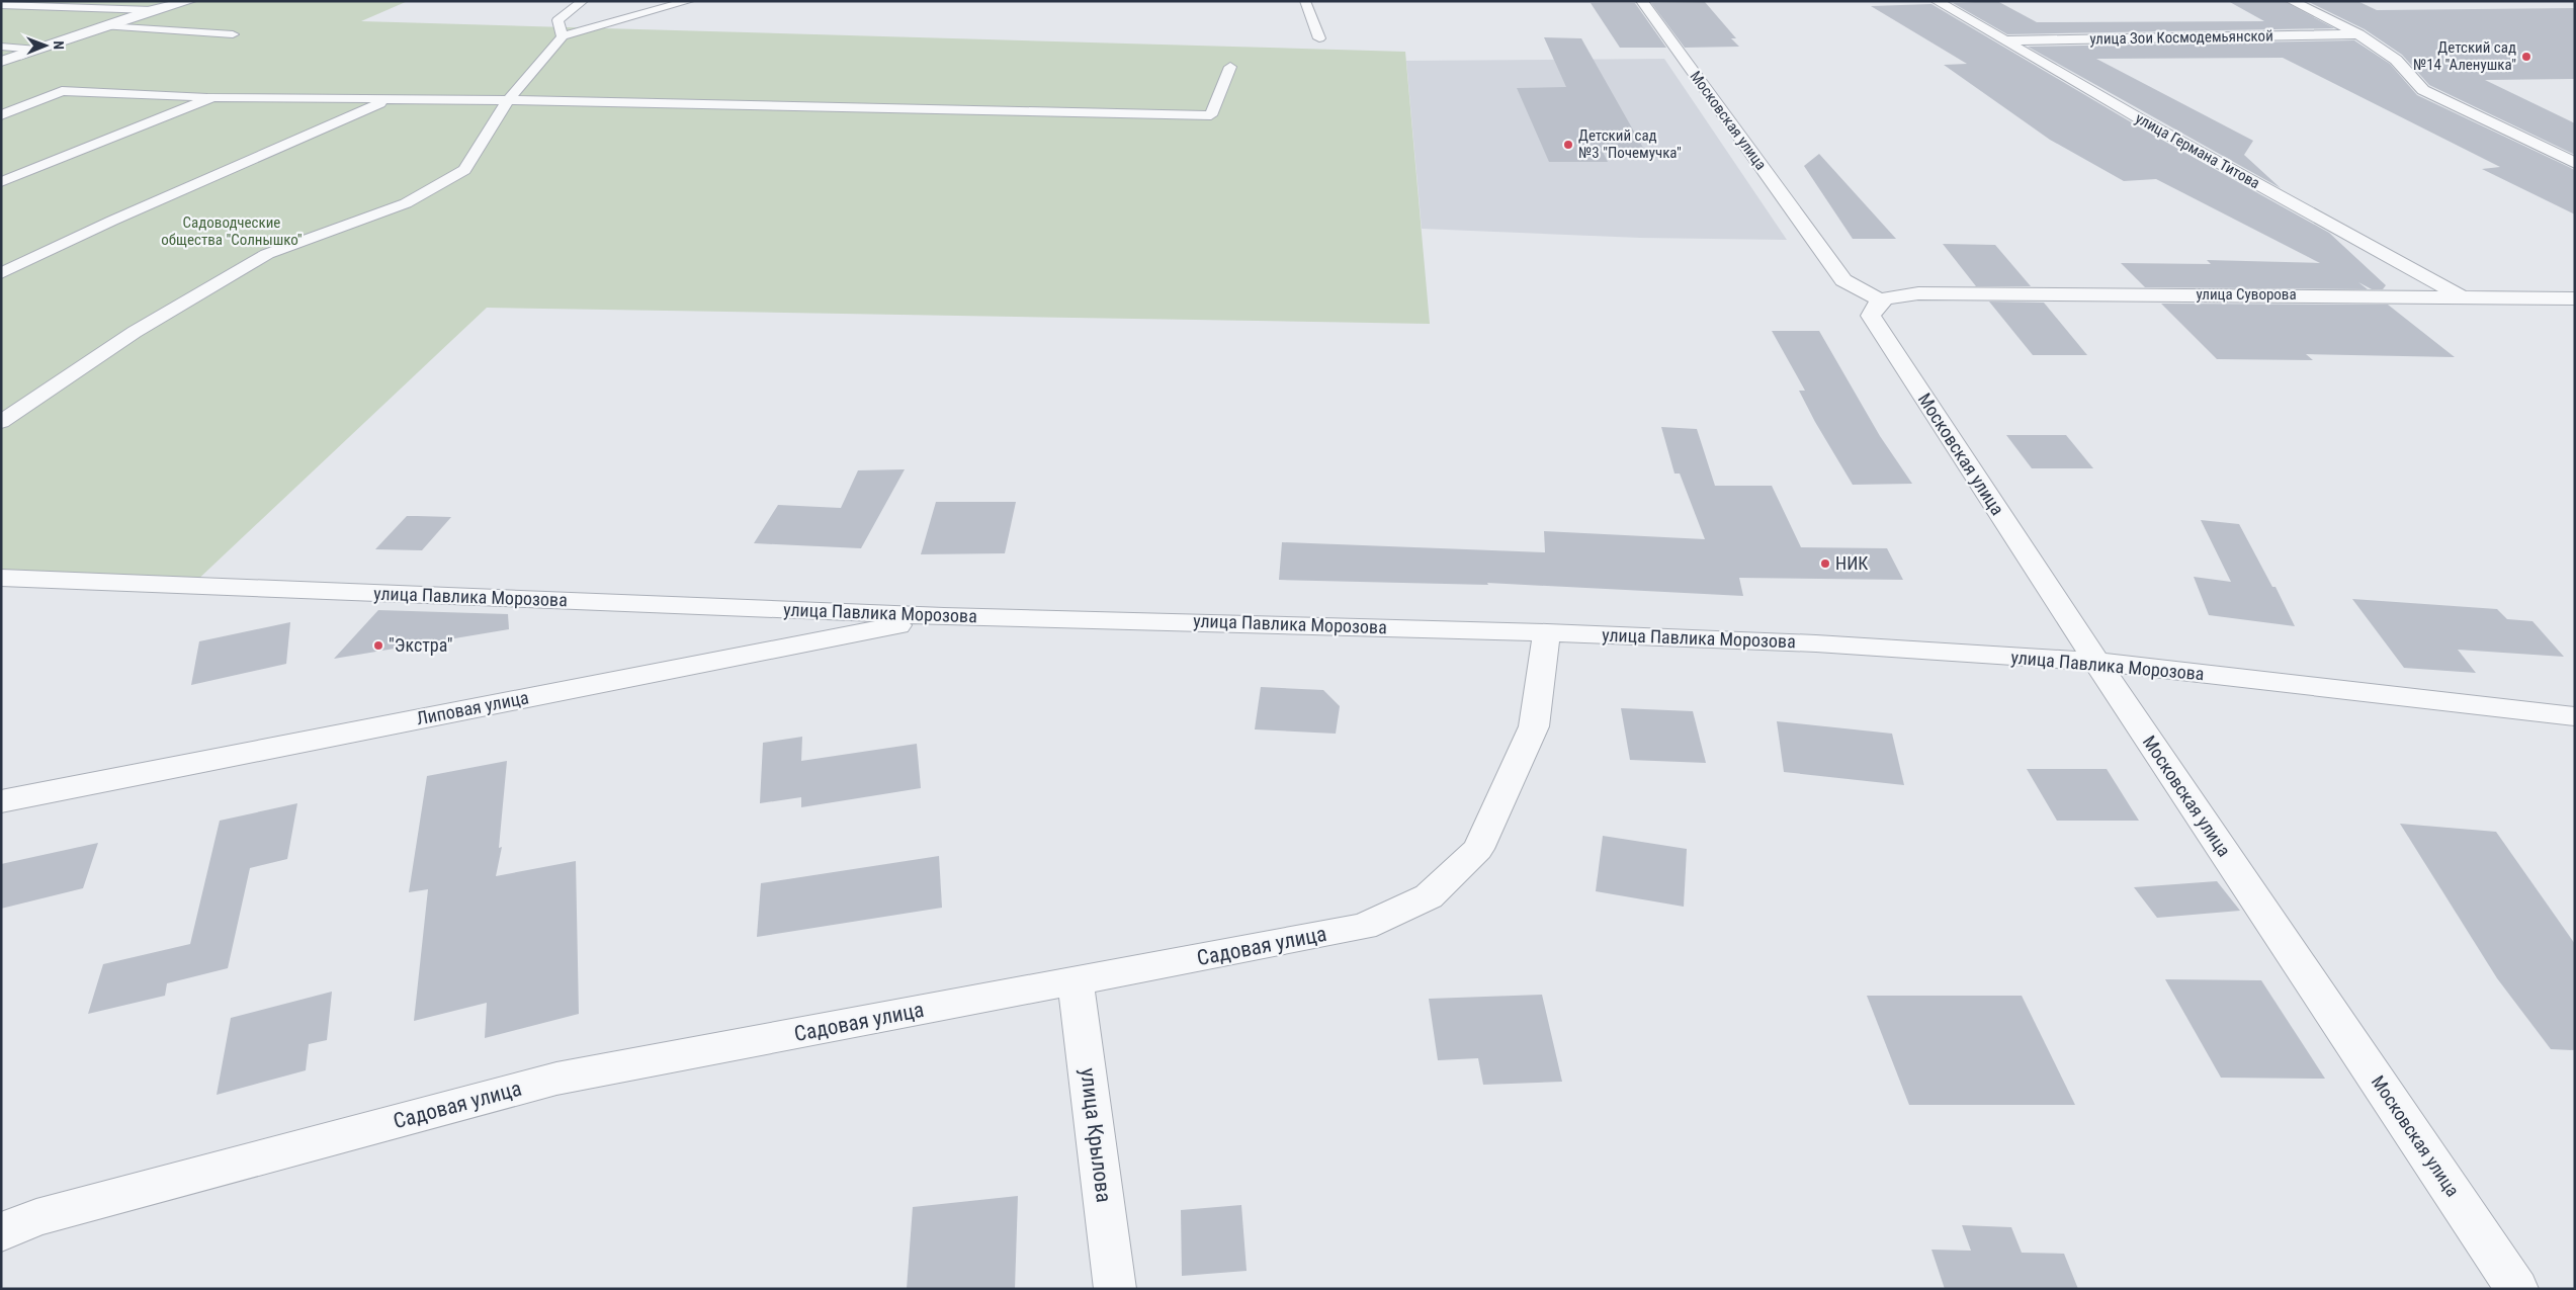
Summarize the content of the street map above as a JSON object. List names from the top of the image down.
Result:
{
  "streets": {
    "street": [
      "улица Зои Космодемьянской",
      "Московская улица",
      "улица Германа Титова",
      "улица Суворова",
      "улица Павлика Морозова",
      "Липовая улица",
      "Садовая улица",
      "улица Крылова"
    ]
  },
  "crossings": [
    ["улица Зои Космодемьянской", "улица Германа Титова"],
    ["Московская улица", "улица Суворова"],
    ["Московская улица", "улица Павлика Морозова"],
    ["улица Германа Титова", "улица Суворова"],
    ["улица Павлика Морозова", "Липовая улица"],
    ["улица Павлика Морозова", "Садовая улица"],
    ["Садовая улица", "улица Крылова"]
  ],
  "parks": ["Садоводческие общества \"Солнышко\""],
  "places": [
    "Детский сад №14 \"Аленушка\"",
    "Детский сад №3 \"Почемучка\"",
    "НИК",
    "\"Экстра\""
  ],
  "north": "right"
}
